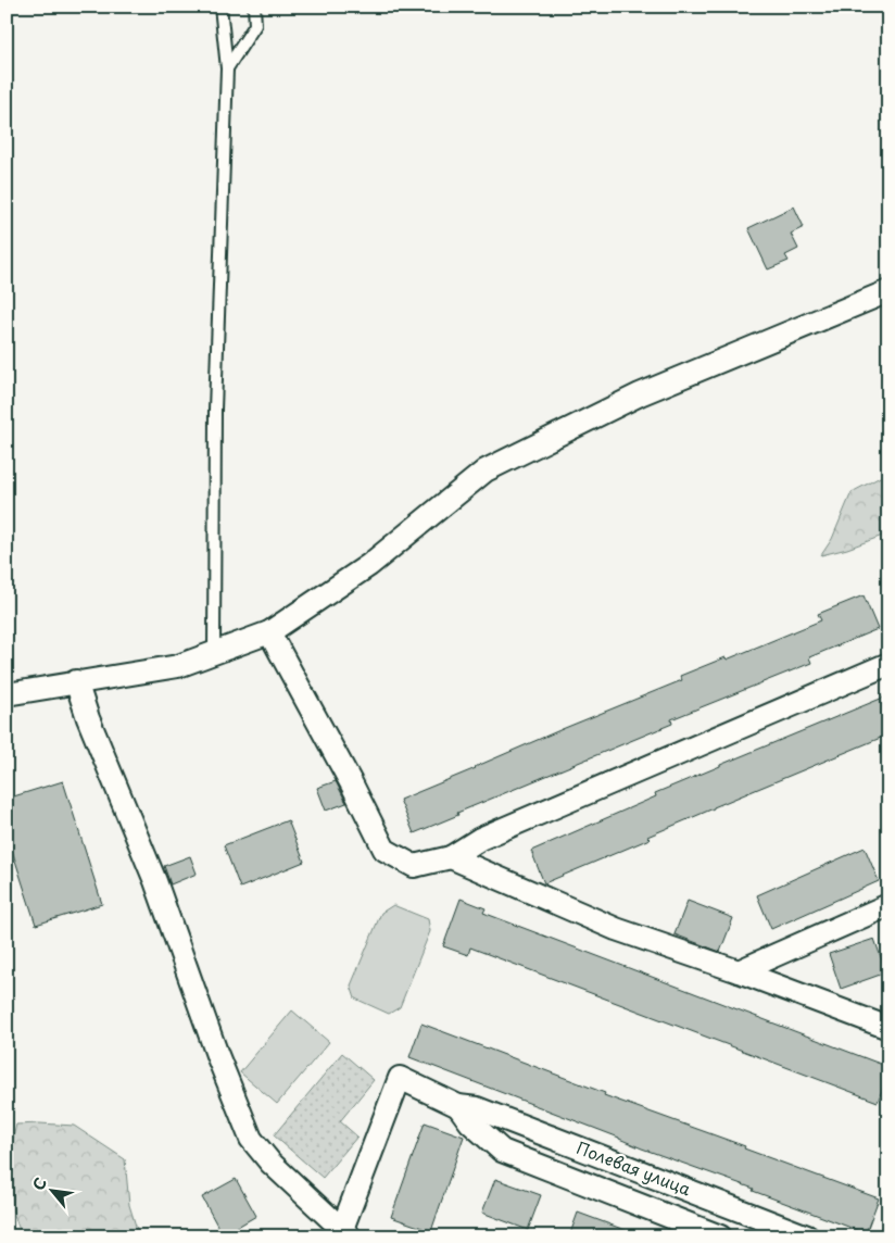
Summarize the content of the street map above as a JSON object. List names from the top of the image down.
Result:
{
  "streets": {
    "street": ["Полевая улица"]
  },
  "north": "top left"
}
